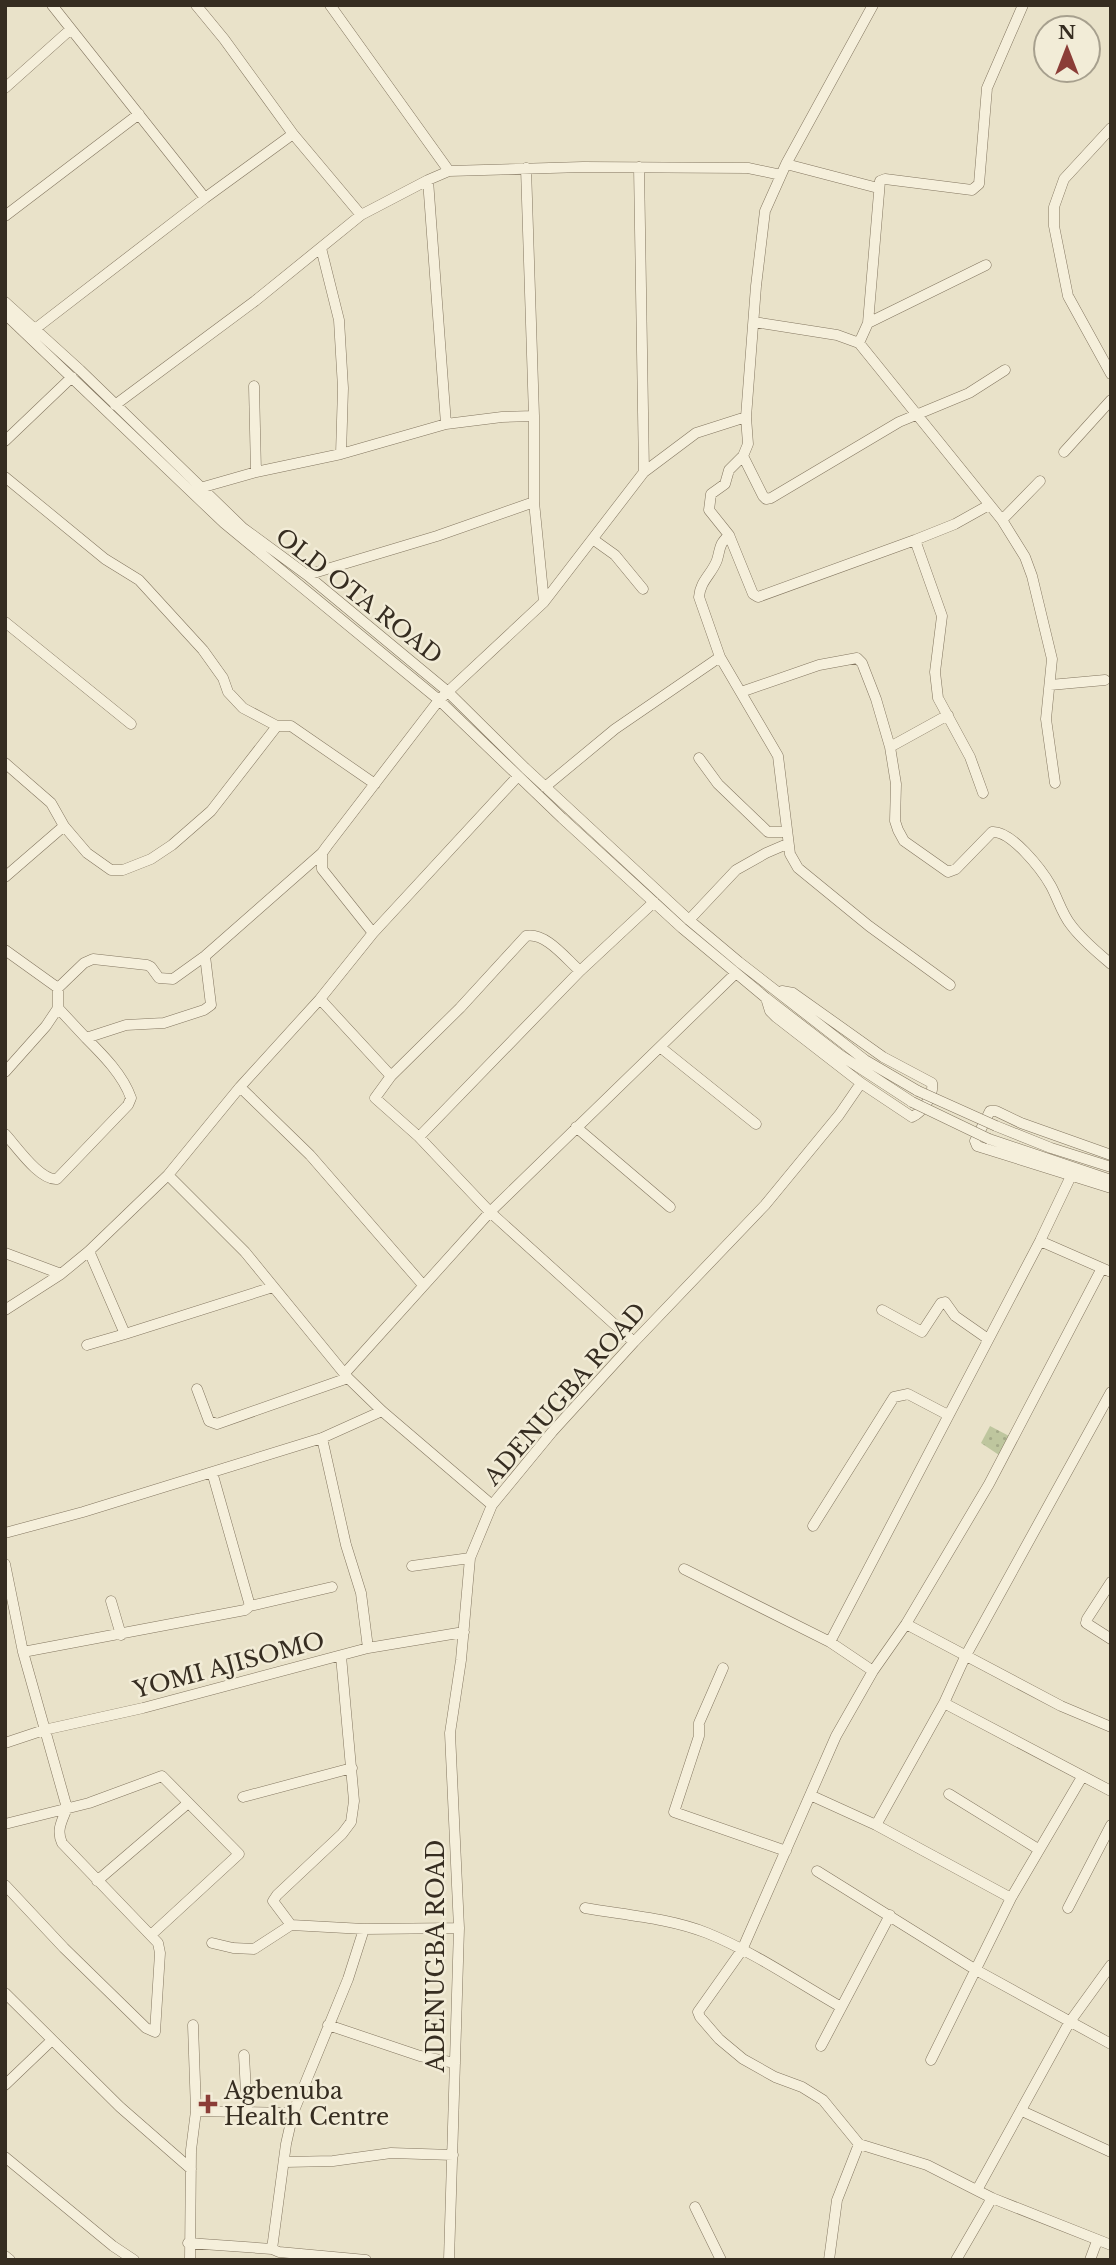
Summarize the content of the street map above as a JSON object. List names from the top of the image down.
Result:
{
  "streets": {
    "street": ["OLD OTA ROAD", "ADENUGBA ROAD", "YOMI AJISOMO"]
  },
  "crossings": [
    ["ADENUGBA ROAD", "YOMI AJISOMO"]
  ],
  "places": {
    "health": ["Agbenuba Health Centre"]
  },
  "north": "top"
}
